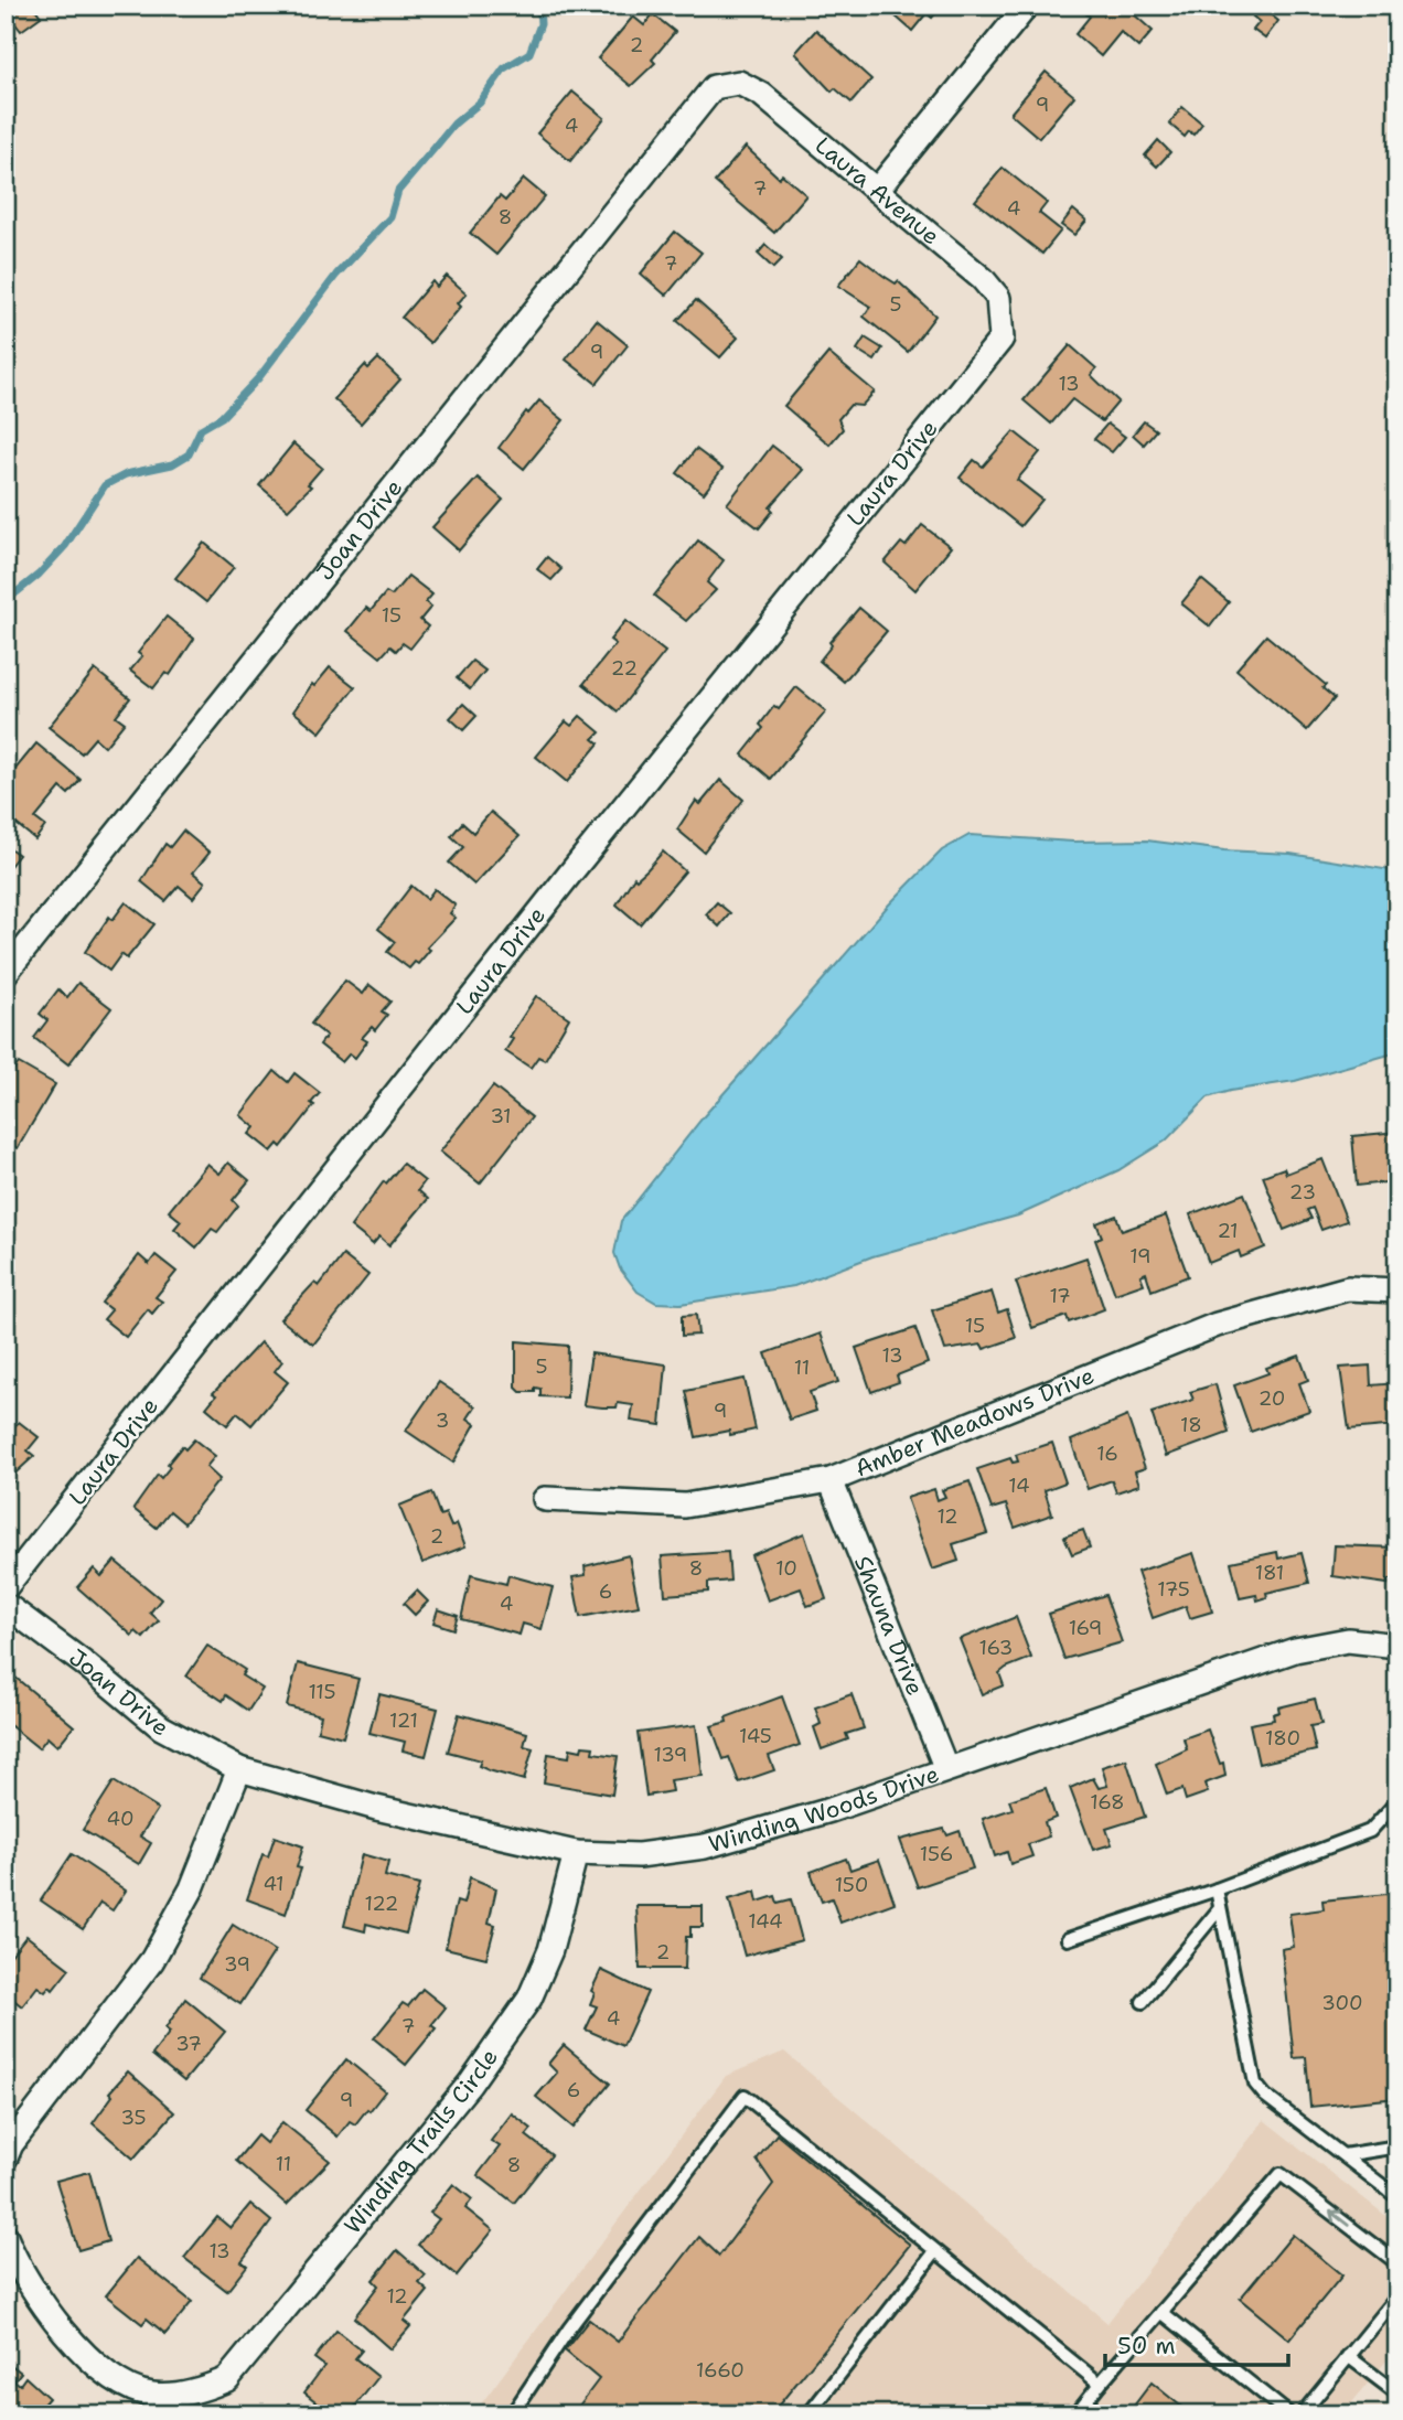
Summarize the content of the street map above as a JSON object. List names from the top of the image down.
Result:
{
  "streets": {
    "street": [
      "Laura Avenue",
      "Laura Drive",
      "Joan Drive",
      "Amber Meadows Drive",
      "Shauna Drive",
      "Winding Woods Drive",
      "Winding Trails Circle"
    ]
  },
  "crossings": [
    ["Laura Avenue", "Laura Drive"],
    ["Laura Avenue", "Joan Drive"],
    ["Joan Drive", "Winding Woods Drive"],
    ["Amber Meadows Drive", "Shauna Drive"],
    ["Shauna Drive", "Winding Woods Drive"],
    ["Winding Woods Drive", "Winding Trails Circle"]
  ],
  "house_numbers": [
    "2",
    "9",
    "4",
    "7",
    "4",
    "8",
    "7",
    "5",
    "9",
    "13",
    "15",
    "22",
    "31",
    "23",
    "21",
    "19",
    "17",
    "15",
    "13",
    "5",
    "11",
    "20",
    "9",
    "3",
    "18",
    "16",
    "14",
    "12",
    "2",
    "8",
    "10",
    "181",
    "175",
    "6",
    "4",
    "169",
    "163",
    "115",
    "121",
    "145",
    "180",
    "139",
    "168",
    "40",
    "156",
    "41",
    "150",
    "122",
    "144",
    "2",
    "39",
    "300",
    "4",
    "7",
    "37",
    "6",
    "9",
    "35",
    "11",
    "8",
    "13",
    "12",
    "1660"
  ],
  "scale_bar": "50 m"
}
